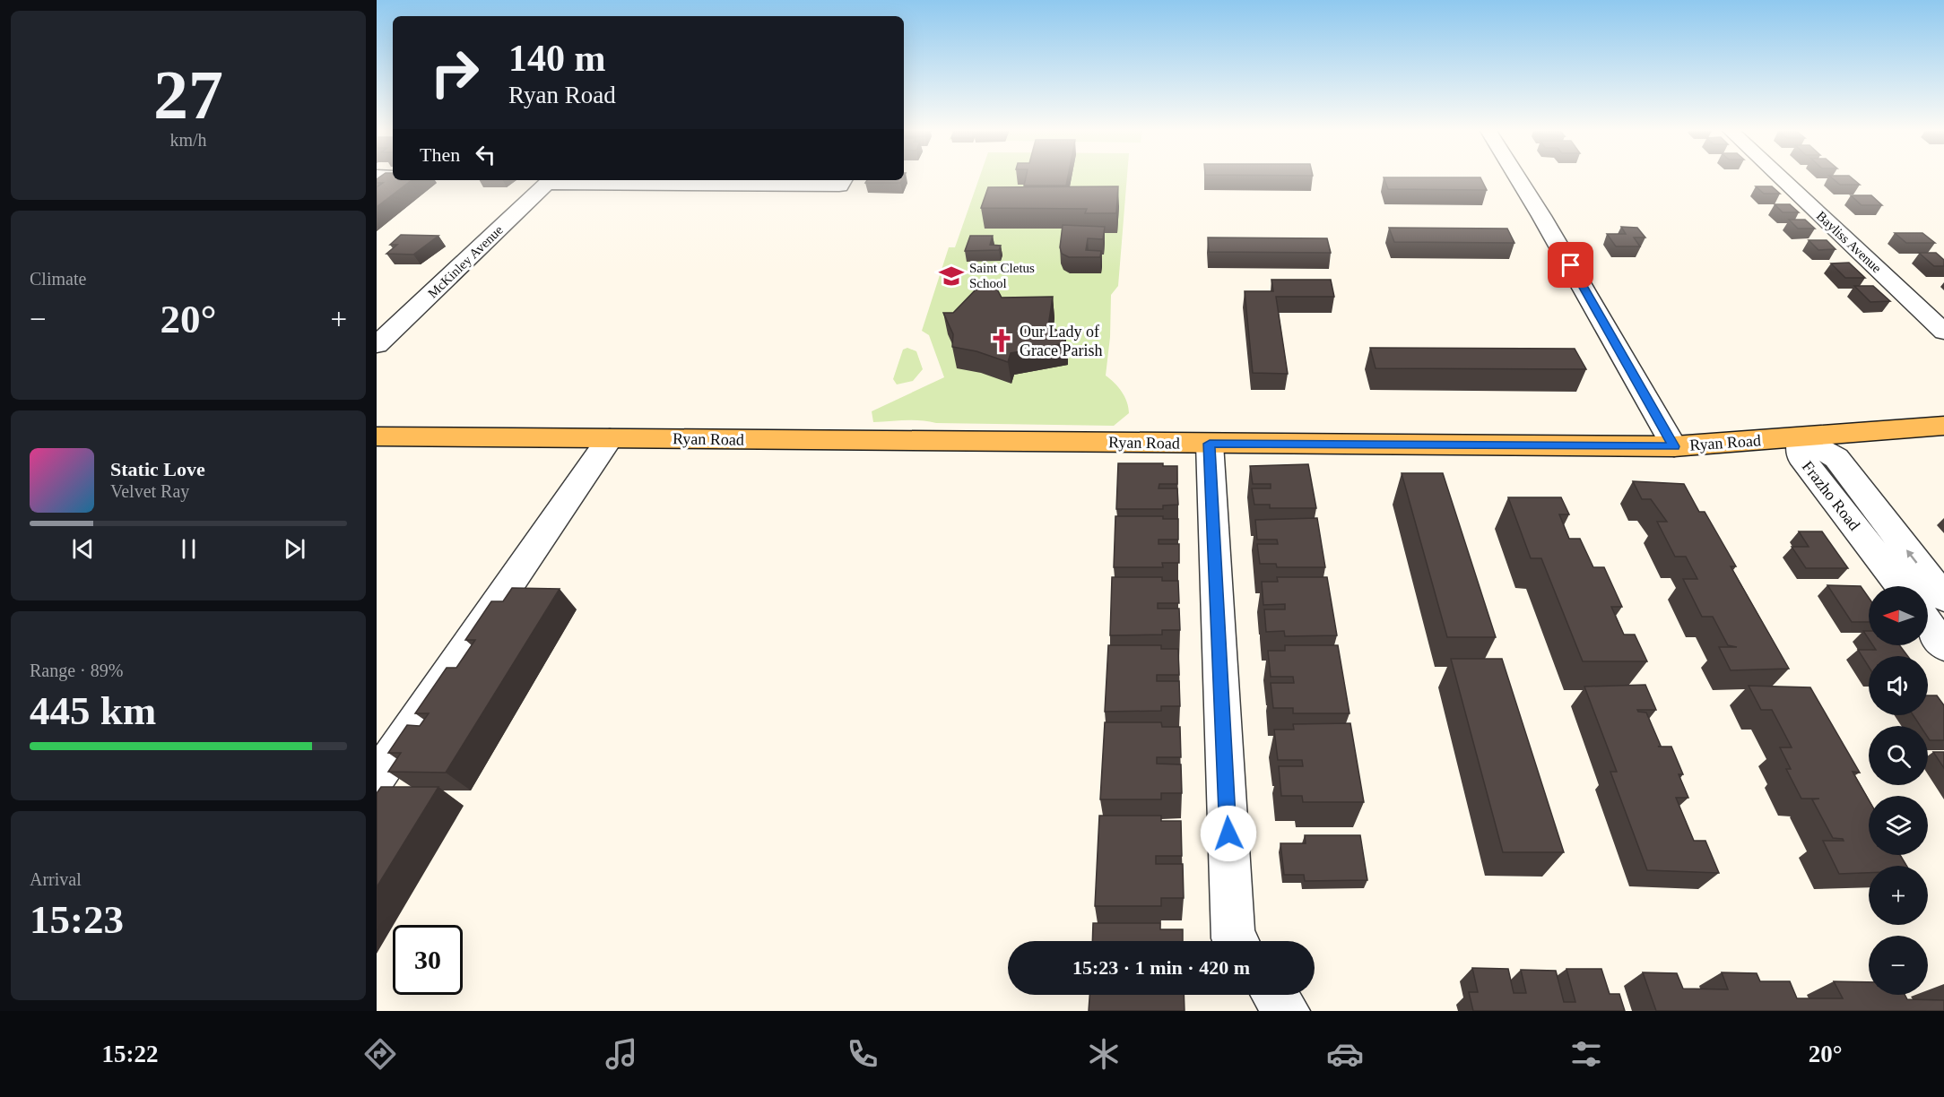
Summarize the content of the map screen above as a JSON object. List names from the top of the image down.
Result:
{
  "streets": {
    "main road": ["Ryan Road"],
    "street": ["Bayliss Avenue", "McKinley Avenue", "Frazho Road"]
  },
  "crossings": [
    ["Ryan Road", "Frazho Road"]
  ],
  "places": {
    "school or university": ["Saint Cletus School"],
    "church": ["Our Lady of Grace Parish"]
  },
  "north": "left",
  "page": {
    "tile": [
      ["27", "km/h"],
      "Climate",
      ["Range · 89%", "445 km"],
      ["Arrival", "15:23"]
    ],
    "turn": ["140 m", "Ryan Road"],
    "then": "Then",
    "heat": ["−", "20°", "+"],
    "song": ["Static Love", "Velvet Ray"],
    "map_buttons": ["+", "−"],
    "limit": "30",
    "trip": "15:23 · 1 min · 420 m",
    "tabs": ["15:22", "20°"]
  }
}
